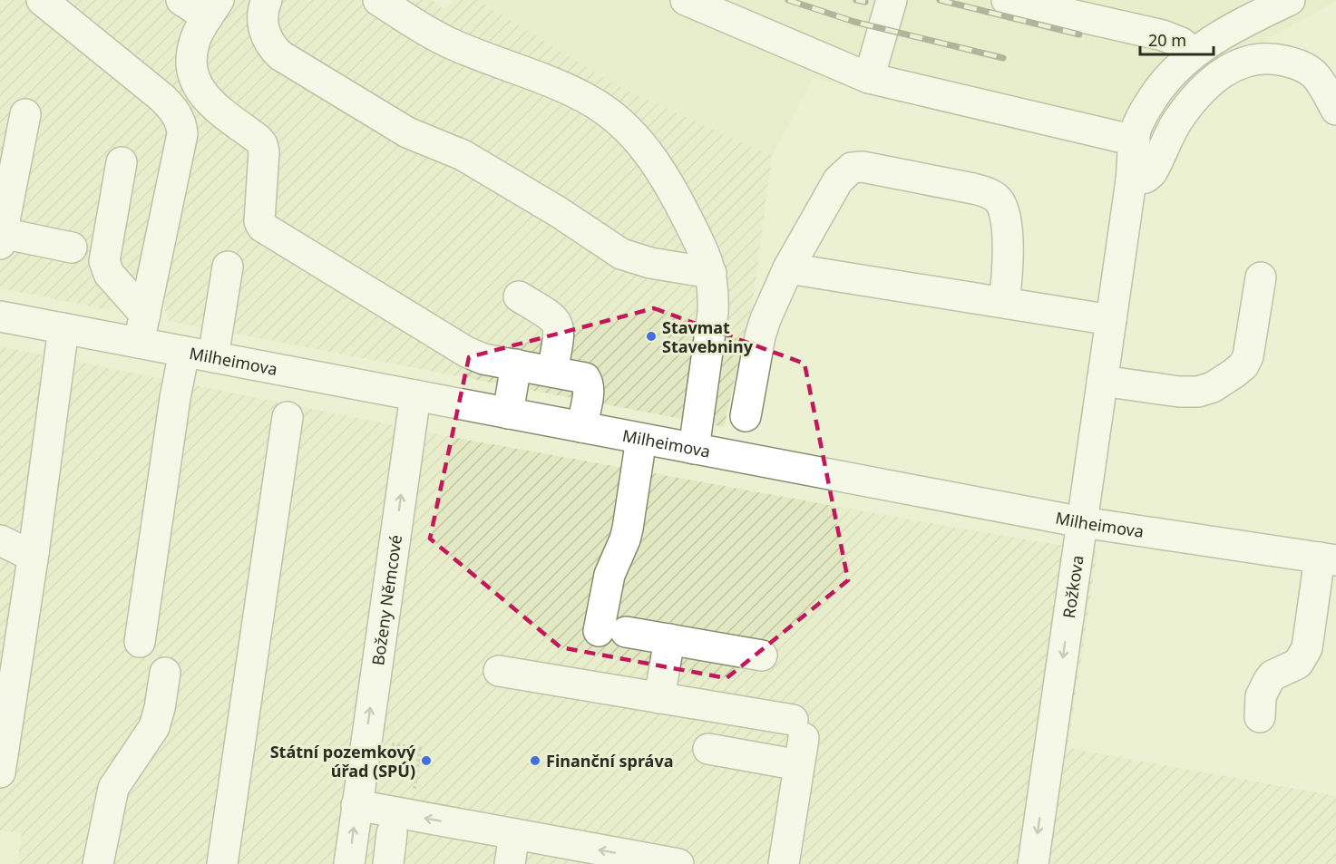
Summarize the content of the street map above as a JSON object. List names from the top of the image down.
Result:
{
  "streets": {
    "street": ["Milheimova", "Rožkova", "Boženy Němcové"]
  },
  "crossings": [
    ["Milheimova", "Rožkova"],
    ["Milheimova", "Boženy Němcové"]
  ],
  "places": ["Stavmat Stavebniny", "Státní pozemkový úřad (SPÚ)", "Finanční správa"],
  "scale_bar": "20 m"
}
